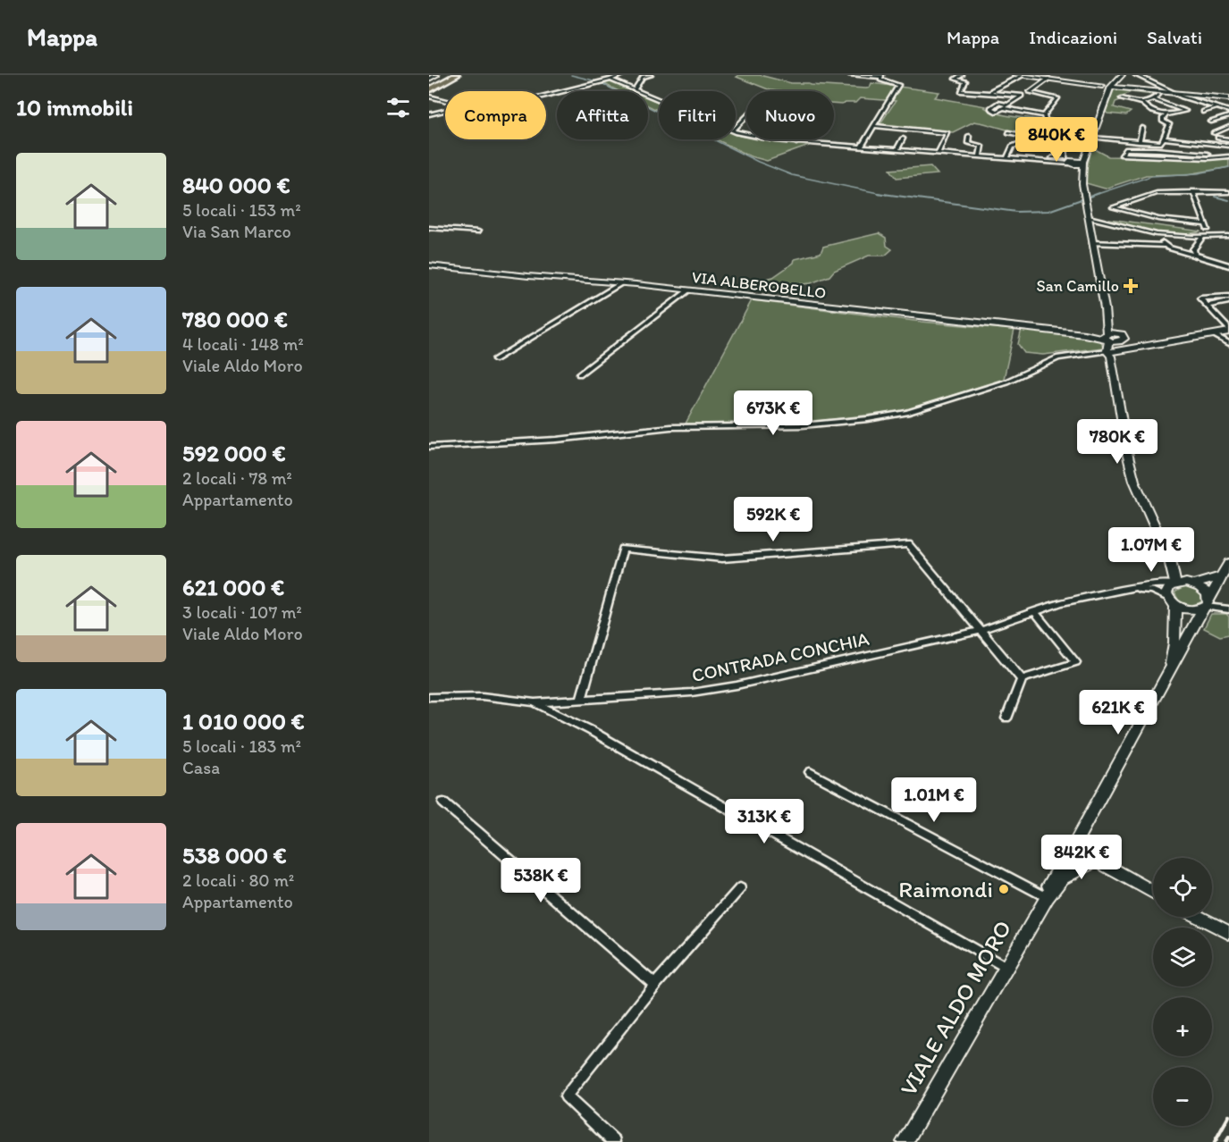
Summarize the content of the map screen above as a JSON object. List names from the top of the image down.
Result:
{
  "streets": {
    "main road": ["VIA ALBEROBELLO", "VIALE ALDO MORO"],
    "street": ["CONTRADA CONCHIA"]
  },
  "crossings": [
    ["CONTRADA CONCHIA", "VIALE ALDO MORO"]
  ],
  "places": {
    "health": ["San Camillo"],
    "other": ["Raimondi"]
  },
  "page": {
    "header": "Mappa",
    "nav": ["Mappa", "Indicazioni", "Salvati"],
    "heading": "10 immobili",
    "chip": [
      "Compra",
      "Affitta",
      "Filtri",
      "Nuovo"
    ],
    "price": [
      "840K €",
      "673K €",
      "780K €",
      "592K €",
      "1.07M €",
      "621K €",
      "1.01M €",
      "313K €",
      "842K €",
      "538K €"
    ],
    "list": [
      {
        "name": "840 000 €",
        "note": "5 locali · 153 m² · Via San Marco"
      },
      {
        "name": "780 000 €",
        "note": "4 locali · 148 m² · Viale Aldo Moro"
      },
      {
        "name": "592 000 €",
        "note": "2 locali · 78 m² · Appartamento"
      },
      {
        "name": "621 000 €",
        "note": "3 locali · 107 m² · Viale Aldo Moro"
      },
      {
        "name": "1 010 000 €",
        "note": "5 locali · 183 m² · Casa"
      },
      {
        "name": "538 000 €",
        "note": "2 locali · 80 m² · Appartamento"
      }
    ],
    "map_buttons": ["+", "−"]
  }
}
